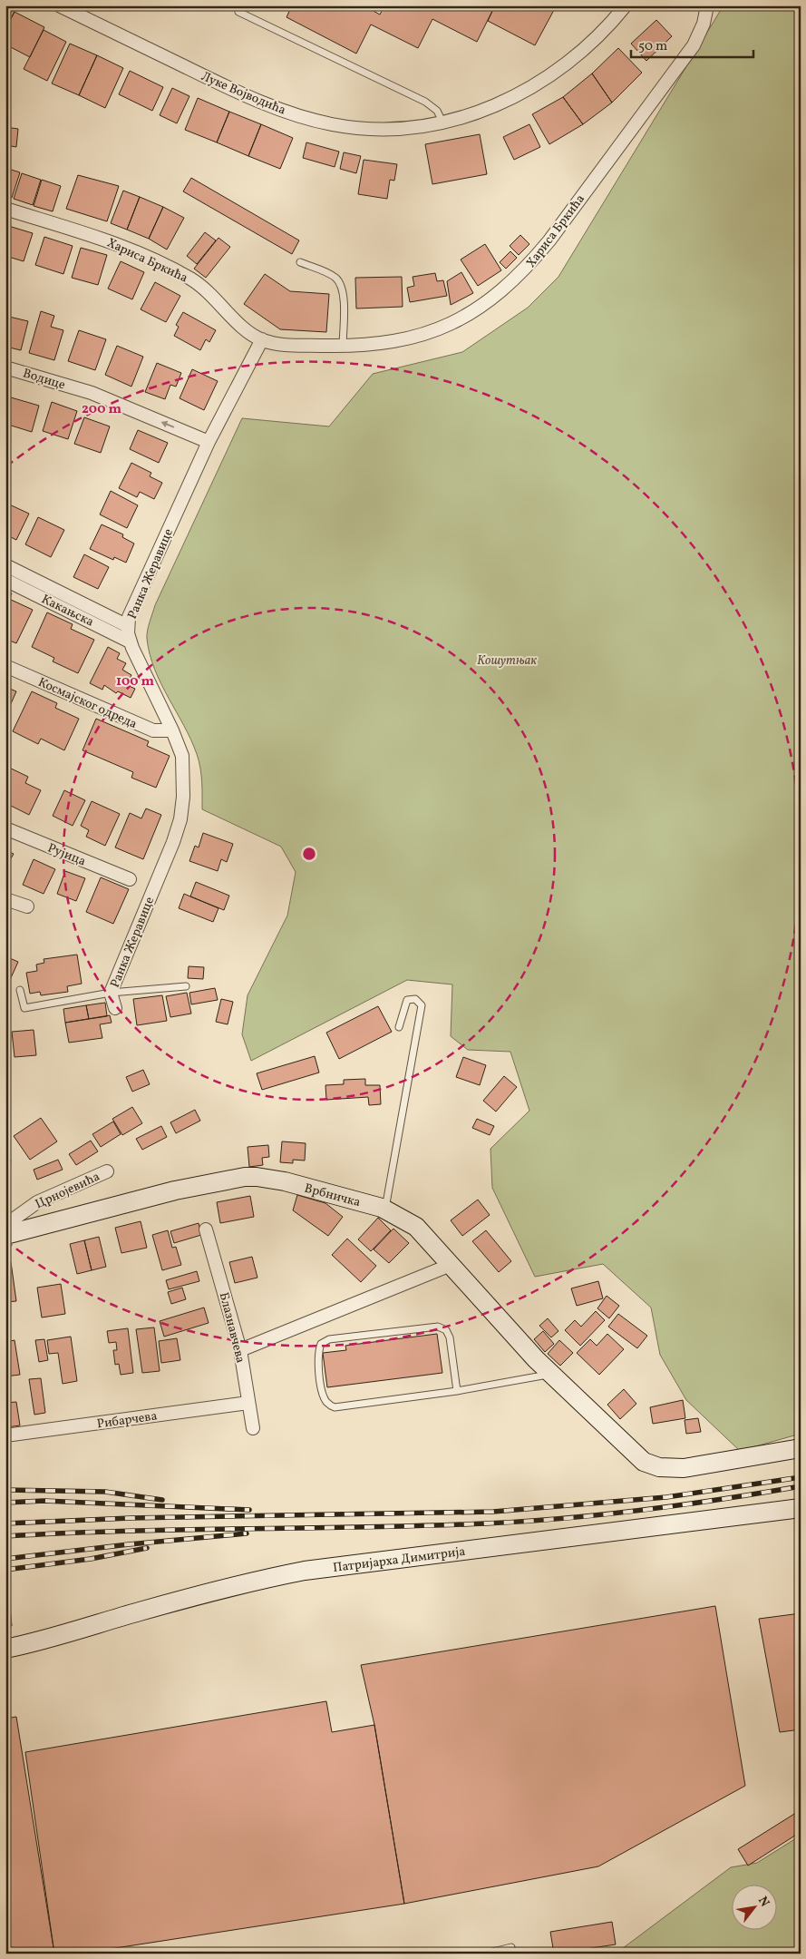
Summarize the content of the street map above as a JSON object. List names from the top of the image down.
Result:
{
  "streets": {
    "street": [
      "Луке Војводића",
      "Хариса Бркића",
      "Водице",
      "Ранка Жеравице",
      "Какањска",
      "Космајског одреда",
      "Рујица",
      "Црнојевића",
      "Врбничка",
      "Блазнавчева",
      "Рибарчева",
      "Патријарха Димитрија"
    ]
  },
  "crossings": [
    ["Хариса Бркића", "Ранка Жеравице"],
    ["Водице", "Ранка Жеравице"],
    ["Ранка Жеравице", "Какањска"],
    ["Ранка Жеравице", "Космајског одреда"],
    ["Блазнавчева", "Рибарчева"]
  ],
  "one_way": ["Водице"],
  "parks": ["Кошутњак"],
  "scale_bar": "50 m",
  "north": "top right",
  "rings": ["200 m", "100 m"]
}
